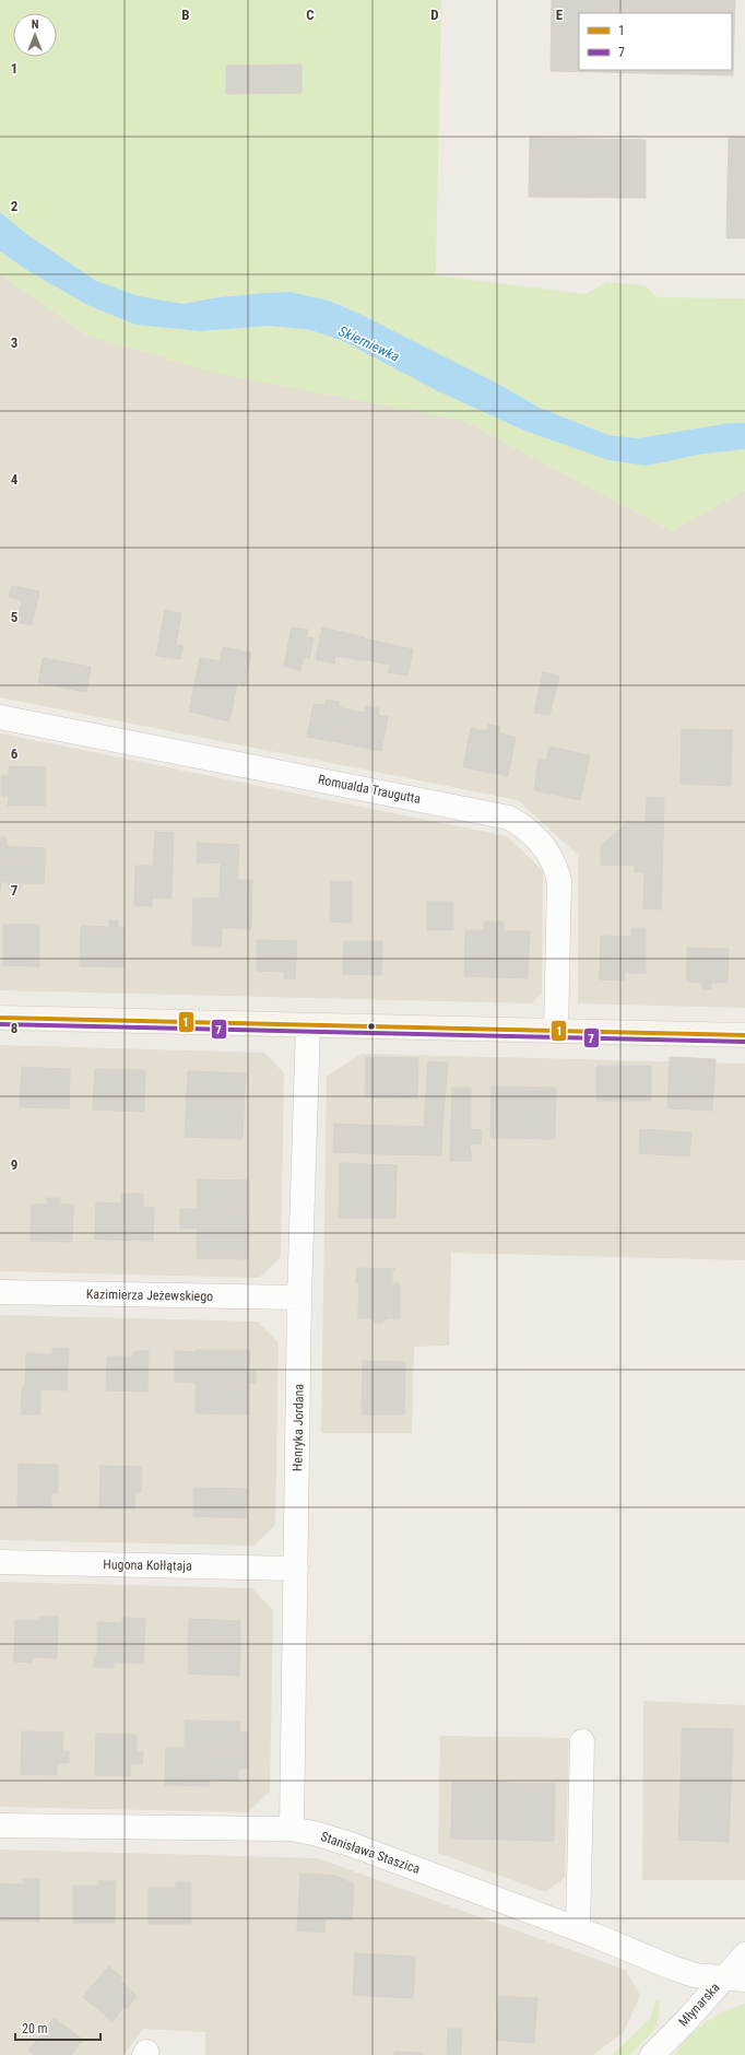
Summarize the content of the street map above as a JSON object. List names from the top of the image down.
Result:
{
  "streets": {
    "street": [
      "Romualda Traugutta",
      "Kazimierza Jeżewskiego",
      "Henryka Jordana",
      "Hugona Kołłątaja",
      "Stanisława Staszica",
      "Młynarska"
    ]
  },
  "crossings": [
    ["Kazimierza Jeżewskiego", "Henryka Jordana"],
    ["Henryka Jordana", "Hugona Kołłątaja"],
    ["Henryka Jordana", "Stanisława Staszica"],
    ["Stanisława Staszica", "Młynarska"]
  ],
  "water": ["Skierniewka"],
  "lines": ["transit line 1", "transit line 7"],
  "legend": ["1", "7"],
  "scale_bar": "20 m",
  "north": "top",
  "grid": {
    "columns": [
      "B",
      "C",
      "D",
      "E"
    ],
    "rows": [
      "1",
      "2",
      "3",
      "4",
      "5",
      "6",
      "7",
      "8",
      "9"
    ]
  }
}
